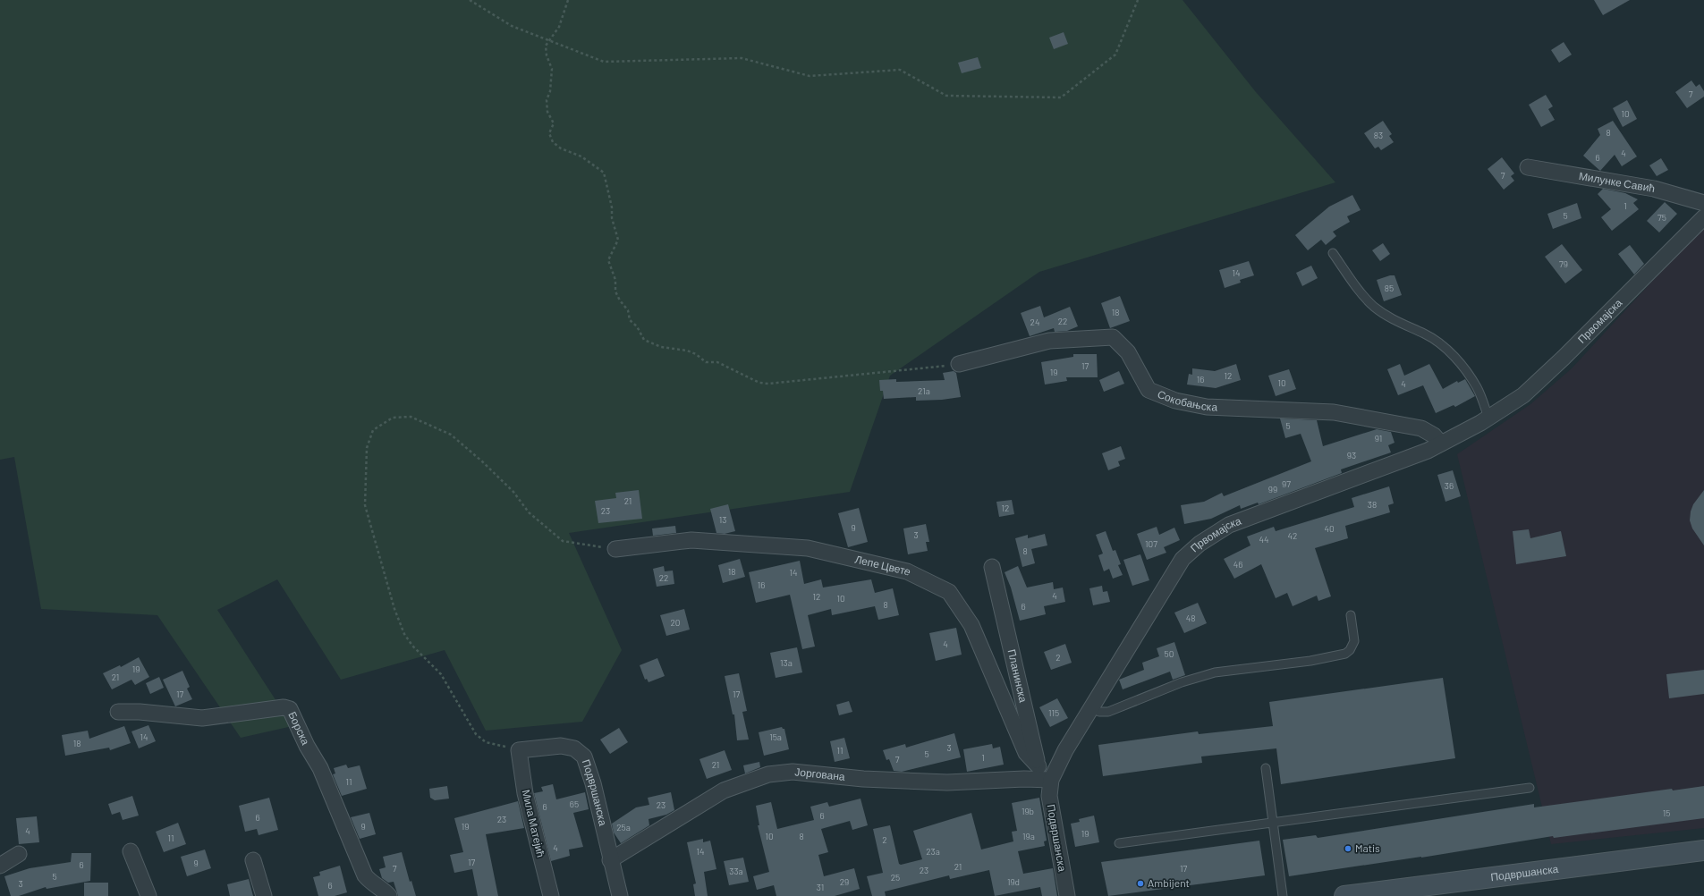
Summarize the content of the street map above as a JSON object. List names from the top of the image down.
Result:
{
  "streets": {
    "street": [
      "Милунке Савић",
      "Првомајска",
      "Сокобањска",
      "Лепе Цвете",
      "Планинска",
      "Борска",
      "Јоргована",
      "Подвршанска",
      "Мила Матејић"
    ]
  },
  "crossings": [
    ["Првомајска", "Сокобањска"],
    ["Првомајска", "Планинска"],
    ["Првомајска", "Јоргована"],
    ["Првомајска", "Подвршанска"],
    ["Лепе Цвете", "Планинска"],
    ["Планинска", "Јоргована"],
    ["Планинска", "Подвршанска"],
    ["Јоргована", "Подвршанска"],
    ["Подвршанска", "Мила Матејић"]
  ],
  "places": ["Matis", "Ambijent"],
  "house_numbers": [
    "7",
    "10",
    "8",
    "83",
    "4",
    "6",
    "7",
    "1",
    "5",
    "75",
    "79",
    "14",
    "85",
    "18",
    "22",
    "24",
    "17",
    "19",
    "12",
    "16",
    "10",
    "4",
    "21a",
    "5",
    "91",
    "93",
    "97",
    "36",
    "99",
    "21",
    "38",
    "12",
    "23",
    "13",
    "9",
    "40",
    "3",
    "42",
    "44",
    "107",
    "8",
    "46",
    "18",
    "14",
    "22",
    "16",
    "4",
    "12",
    "10",
    "8",
    "6",
    "48",
    "20",
    "4",
    "50",
    "2",
    "13a",
    "19",
    "21",
    "17",
    "17",
    "115",
    "14",
    "15a",
    "18",
    "3",
    "11",
    "5",
    "1",
    "7",
    "21",
    "11",
    "65",
    "23",
    "6",
    "19b",
    "15",
    "6",
    "6",
    "23",
    "9",
    "19",
    "25a",
    "4",
    "19",
    "10",
    "8",
    "19a",
    "11",
    "2",
    "4",
    "14",
    "23a",
    "17",
    "9",
    "6",
    "21",
    "7",
    "17",
    "23",
    "33a",
    "5",
    "25",
    "29",
    "19d",
    "3",
    "6",
    "31"
  ]
}
